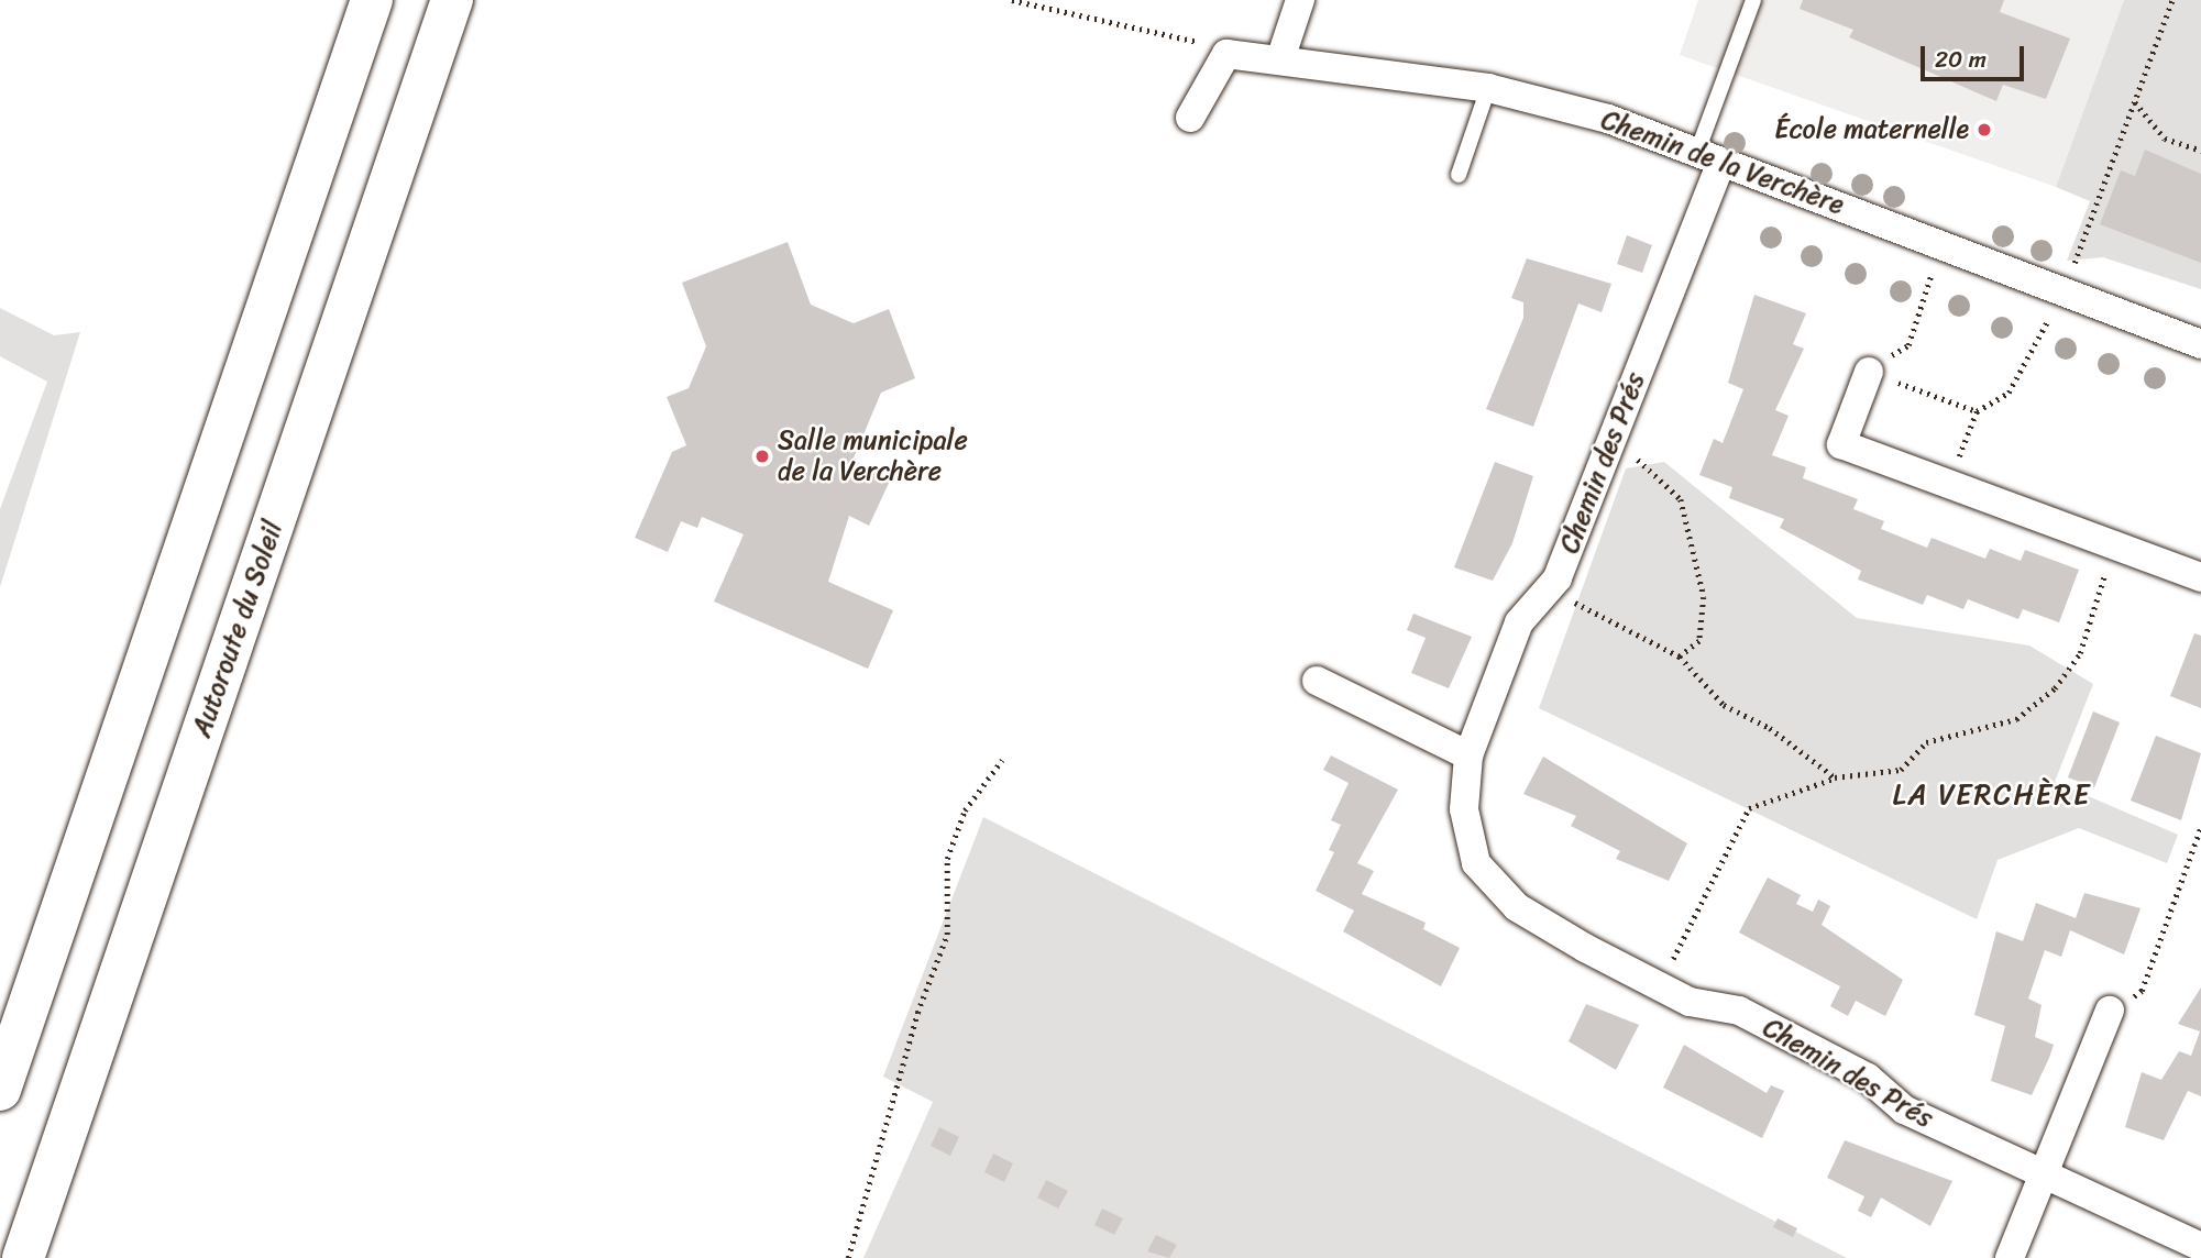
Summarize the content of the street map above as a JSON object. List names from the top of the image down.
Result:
{
  "streets": {
    "highway": ["Autoroute du Soleil"],
    "street": ["Chemin de la Verchère", "Chemin des Prés"]
  },
  "crossings": [
    ["Chemin de la Verchère", "Chemin des Prés"]
  ],
  "districts": ["LA VERCHÈRE"],
  "places": ["École maternelle", "Salle municipale de la Verchère"],
  "scale_bar": "20 m"
}
